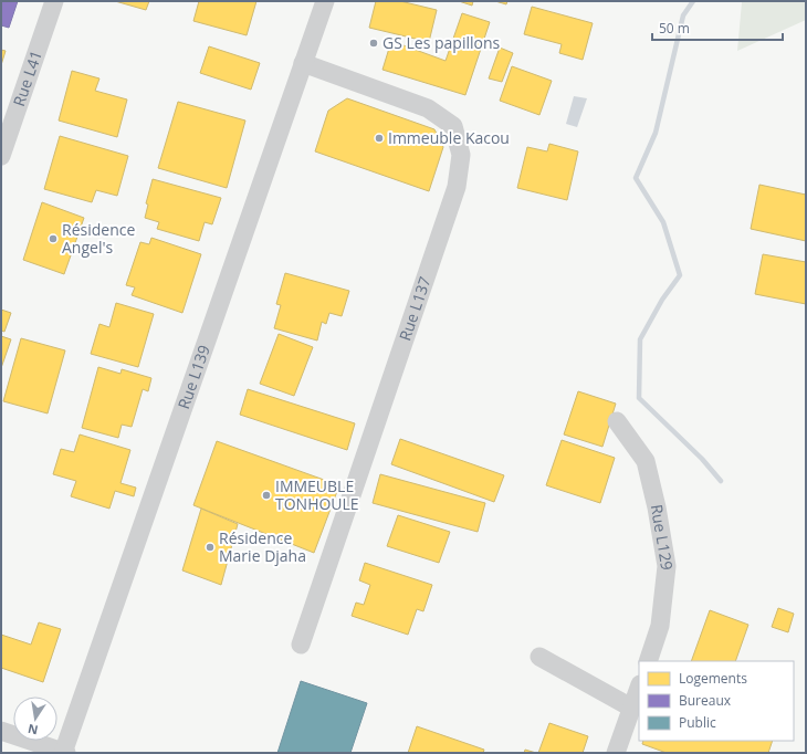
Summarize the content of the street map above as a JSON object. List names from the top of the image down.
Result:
{
  "streets": {
    "street": [
      "Rue L41",
      "Rue L137",
      "Rue L139",
      "Rue L129"
    ]
  },
  "crossings": [
    ["Rue L137", "Rue L139"]
  ],
  "places": [
    "GS Les papillons",
    "Immeuble Kacou",
    "Résidence Angel's",
    "IMMEUBLE TONHOULE",
    "Résidence Marie Djaha"
  ],
  "legend": ["Logements", "Bureaux", "Public"],
  "scale_bar": "50 m",
  "north": "bottom"
}
